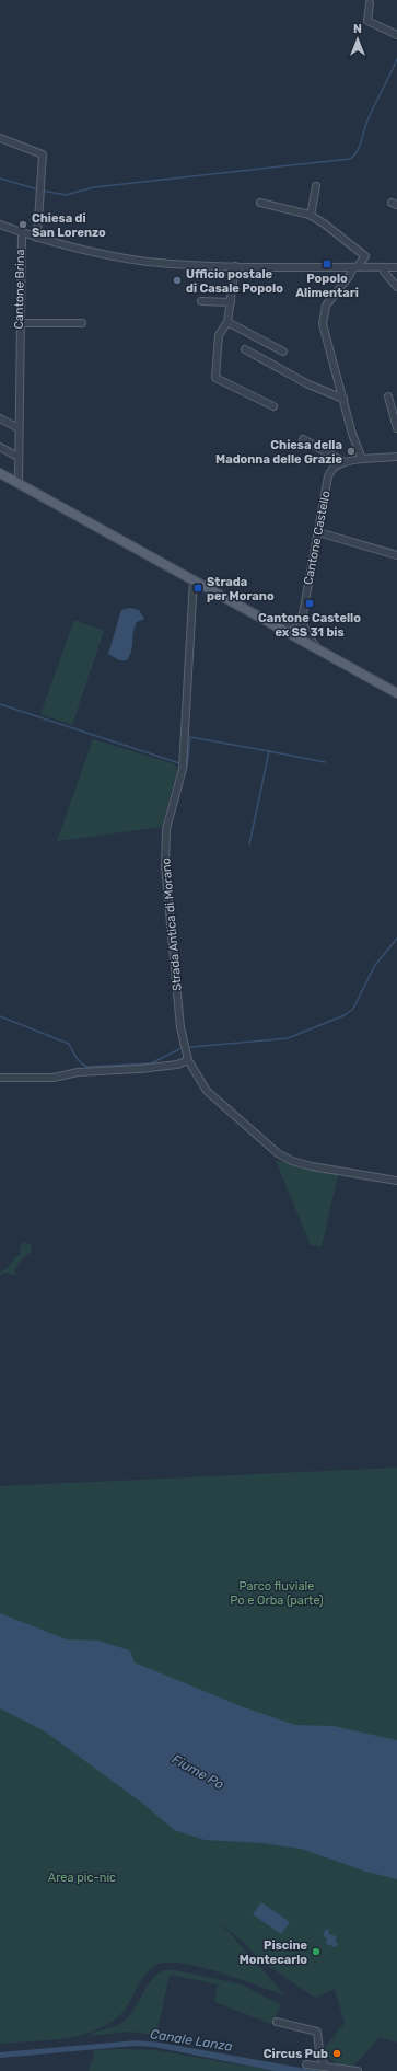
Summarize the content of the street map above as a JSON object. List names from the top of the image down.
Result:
{
  "streets": {
    "street": ["Cantone Brina", "Cantone Castello", "Strada Antica di Morano"]
  },
  "water": ["Fiume Po", "Canale Lanza"],
  "parks": ["Parco fluviale Po e Orba (parte)", "Area pic-nic"],
  "places": {
    "other": [
      "Chiesa di San Lorenzo",
      "Ufficio postale di Casale Popolo",
      "Chiesa della Madonna delle Grazie",
      "Piscine Montecarlo",
      "Circus Pub"
    ],
    "transit": ["Popolo Alimentari", "Strada per Morano", "Cantone Castello ex SS 31 bis"]
  },
  "north": "top"
}
